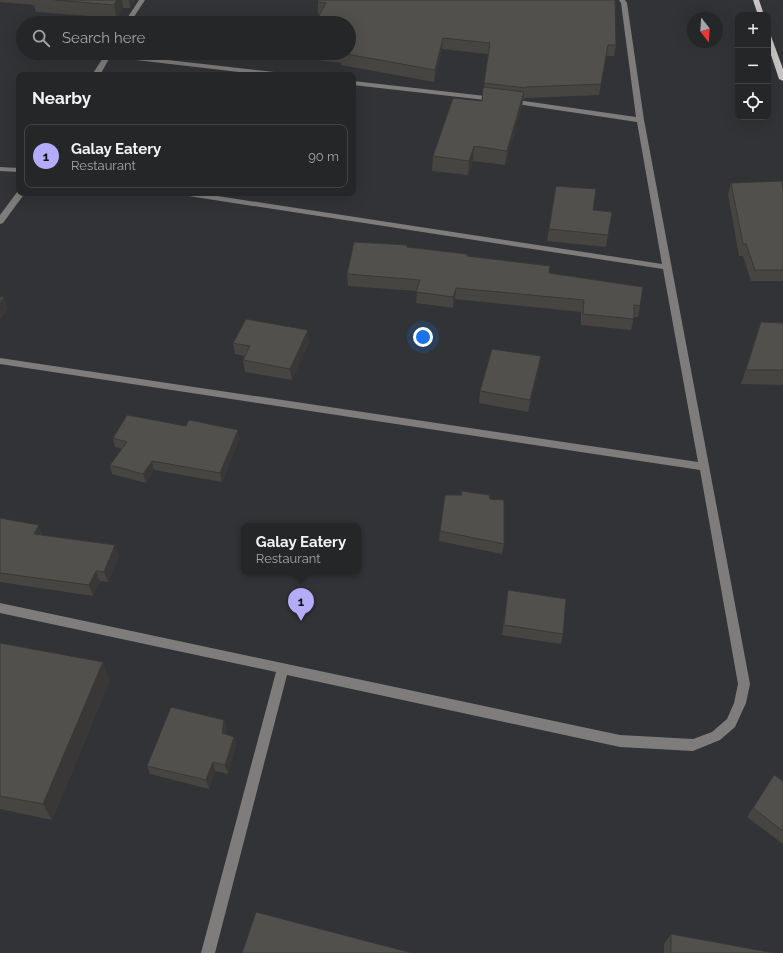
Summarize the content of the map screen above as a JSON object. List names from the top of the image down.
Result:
{
  "north": "bottom",
  "page": {
    "map_buttons": ["+", "−"],
    "search": "Search here",
    "heading": "Nearby",
    "list": [
      {
        "mark": "1",
        "name": "Galay Eatery",
        "note": "Restaurant",
        "value": "90 m"
      }
    ],
    "popup": ["Galay Eatery", "Restaurant"],
    "pins": "1"
  }
}
